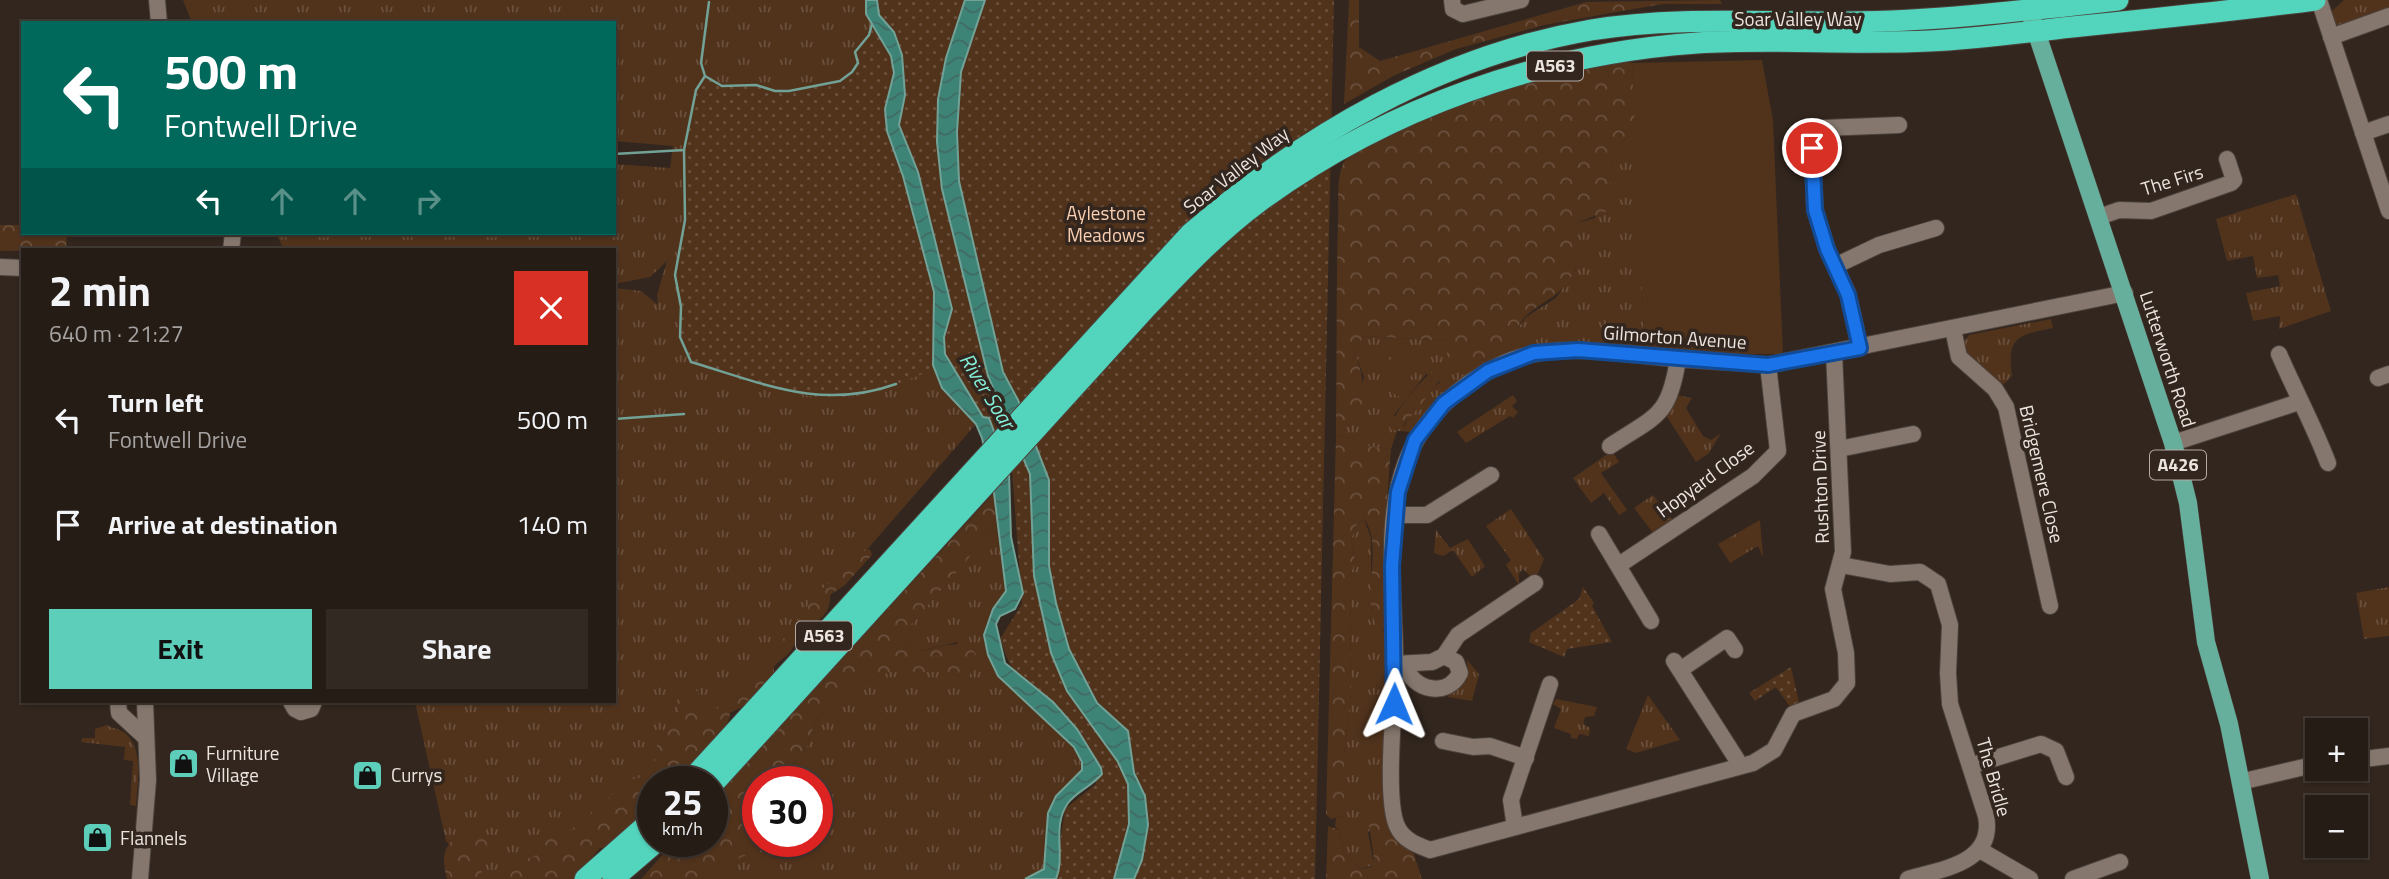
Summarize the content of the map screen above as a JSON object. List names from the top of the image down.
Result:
{
  "streets": {
    "highway": ["Soar Valley Way", "A563"],
    "main road": ["Lutterworth Road", "A426"],
    "street": [
      "The Firs",
      "Gilmorton Avenue",
      "Bridgemere Close",
      "Hopyard Close",
      "Rushton Drive",
      "The Bridle"
    ]
  },
  "crossings": [
    ["Soar Valley Way", "A563"],
    ["Soar Valley Way", "Lutterworth Road"],
    ["A563", "Lutterworth Road"],
    ["The Firs", "Lutterworth Road"],
    ["Gilmorton Avenue", "Lutterworth Road"],
    ["Gilmorton Avenue", "Bridgemere Close"],
    ["Gilmorton Avenue", "Hopyard Close"],
    ["Gilmorton Avenue", "Rushton Drive"],
    ["Lutterworth Road", "A426"],
    ["Rushton Drive", "The Bridle"]
  ],
  "water": ["River Soar"],
  "parks": ["Aylestone Meadows"],
  "places": {
    "shop": ["Furniture Village", "Currys", "Flannels"]
  },
  "page": {
    "turn": ["500 m", "Fontwell Drive"],
    "heading": ["2 min", "640 m · 21:27"],
    "list": [
      {
        "name": "Turn left",
        "note": "Fontwell Drive",
        "value": "500 m"
      },
      {
        "name": "Arrive at destination",
        "value": "140 m"
      }
    ],
    "buttons": ["Exit", "Share"],
    "map_buttons": ["+", "−"],
    "speed": "25 km/h",
    "limit": "30"
  }
}
